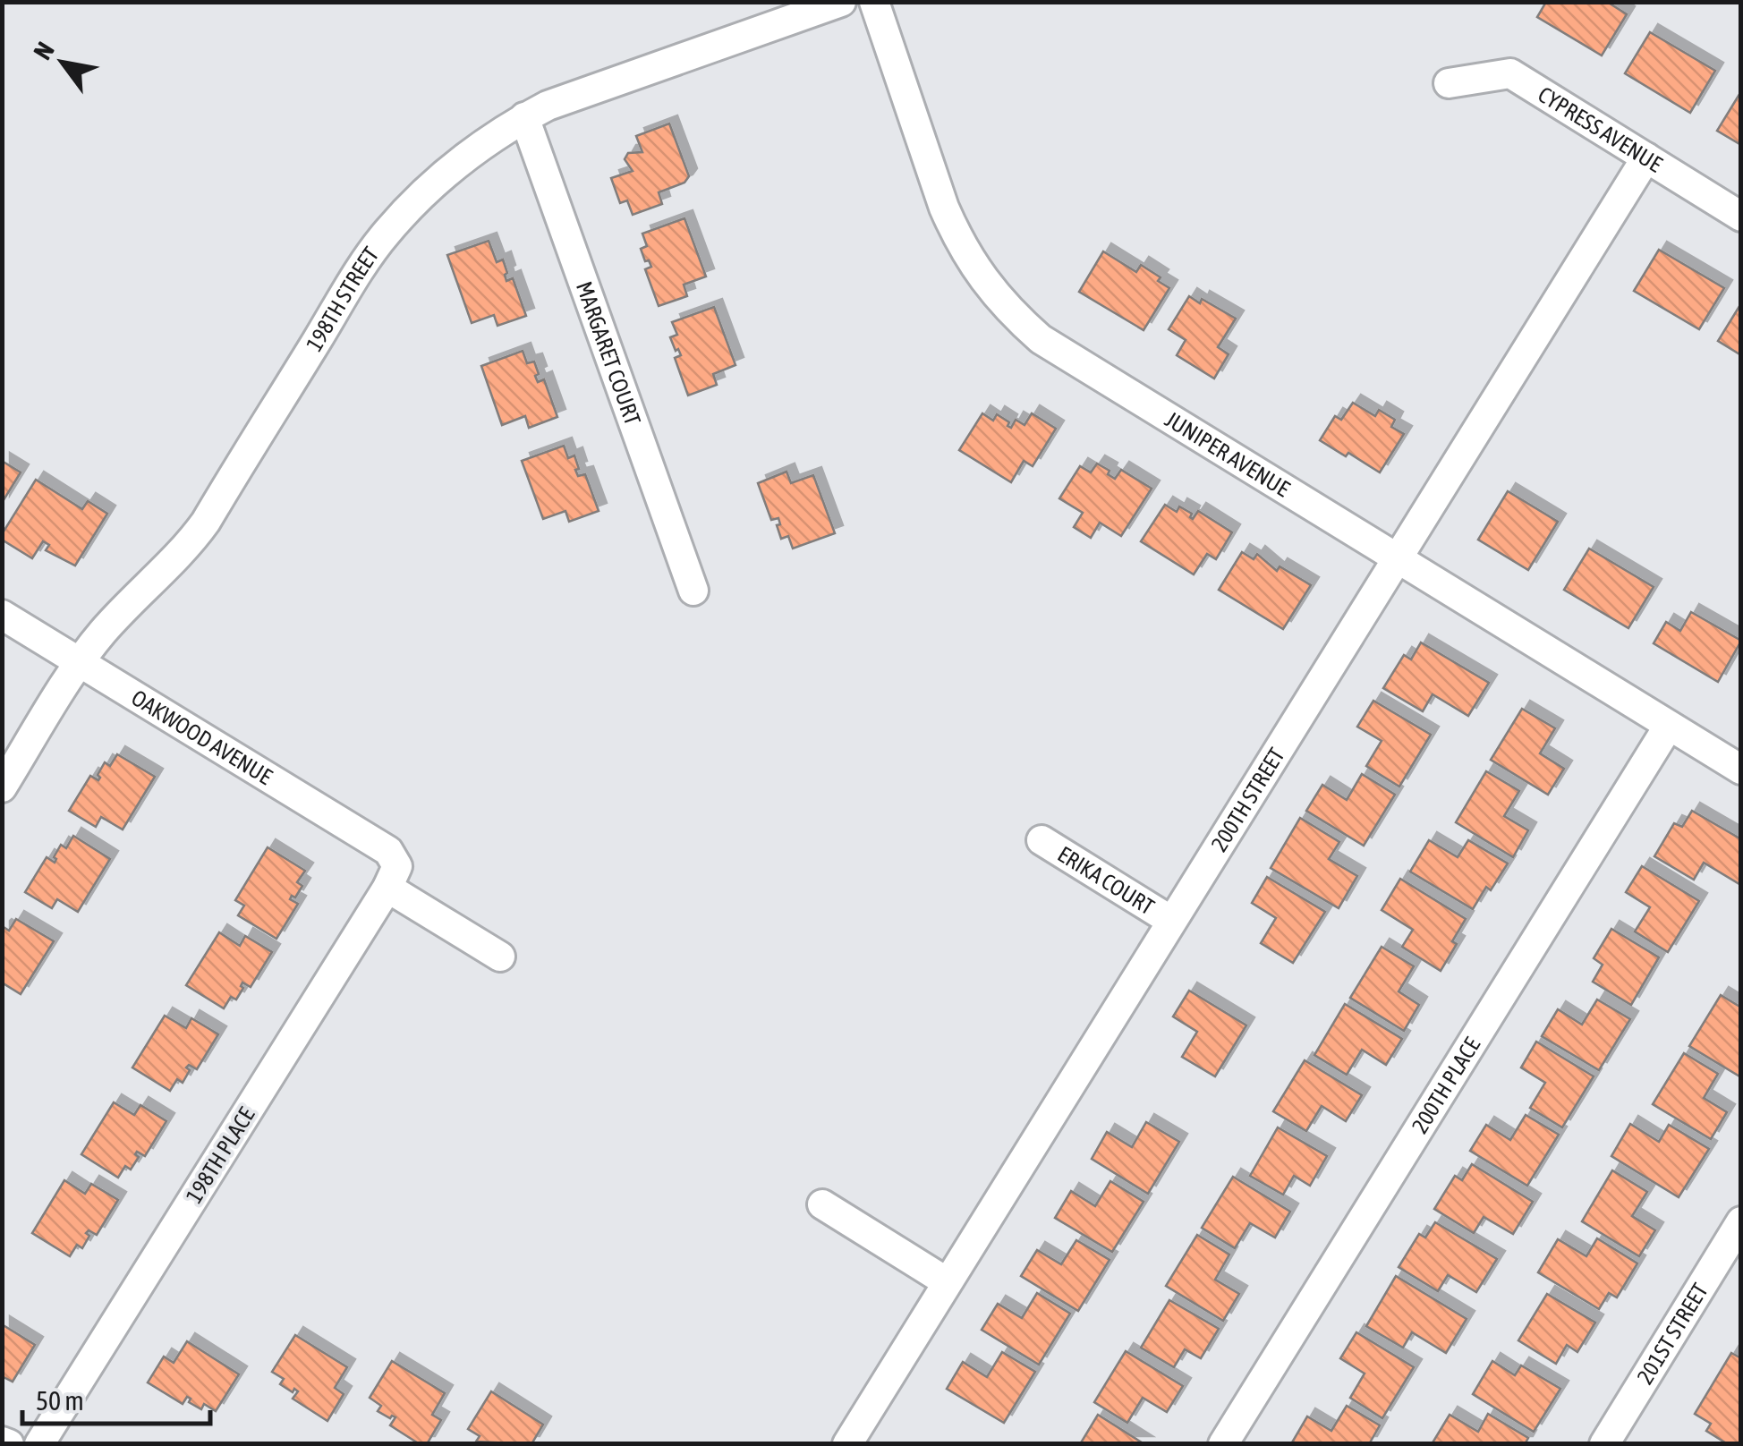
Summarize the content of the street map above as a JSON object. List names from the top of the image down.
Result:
{
  "streets": {
    "street": [
      "CYPRESS AVENUE",
      "198TH STREET",
      "MARGARET COURT",
      "JUNIPER AVENUE",
      "OAKWOOD AVENUE",
      "200TH STREET",
      "ERIKA COURT",
      "200TH PLACE",
      "198TH PLACE",
      "201ST STREET"
    ]
  },
  "crossings": [
    ["CYPRESS AVENUE", "200TH STREET"],
    ["198TH STREET", "MARGARET COURT"],
    ["198TH STREET", "OAKWOOD AVENUE"],
    ["JUNIPER AVENUE", "200TH STREET"],
    ["JUNIPER AVENUE", "200TH PLACE"],
    ["OAKWOOD AVENUE", "198TH PLACE"],
    ["200TH STREET", "ERIKA COURT"]
  ],
  "scale_bar": "50 m",
  "north": "top left"
}
